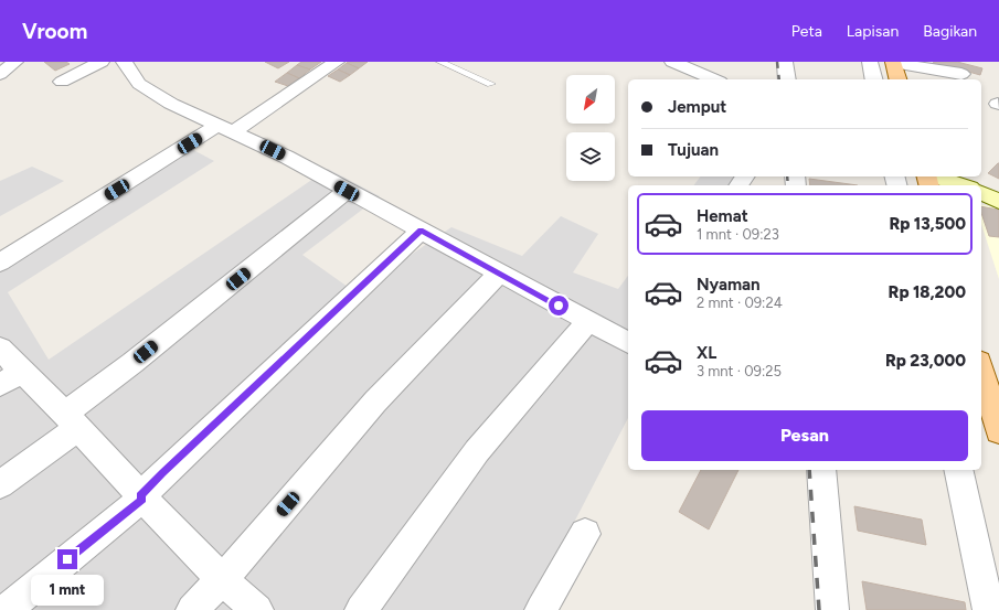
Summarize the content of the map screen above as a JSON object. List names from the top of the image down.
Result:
{
  "north": "bottom left",
  "page": {
    "header": "Vroom",
    "nav": ["Peta", "Lapisan", "Bagikan"],
    "banner": ["Jemput", "Tujuan"],
    "list": [
      {
        "name": "Hemat",
        "note": "1 mnt · 09:23",
        "value": "Rp 13,500"
      },
      {
        "name": "Nyaman",
        "note": "2 mnt · 09:24",
        "value": "Rp 18,200"
      },
      {
        "name": "XL",
        "note": "3 mnt · 09:25",
        "value": "Rp 23,000"
      }
    ],
    "buttons": "Pesan",
    "bubble": "1 mnt"
  }
}
